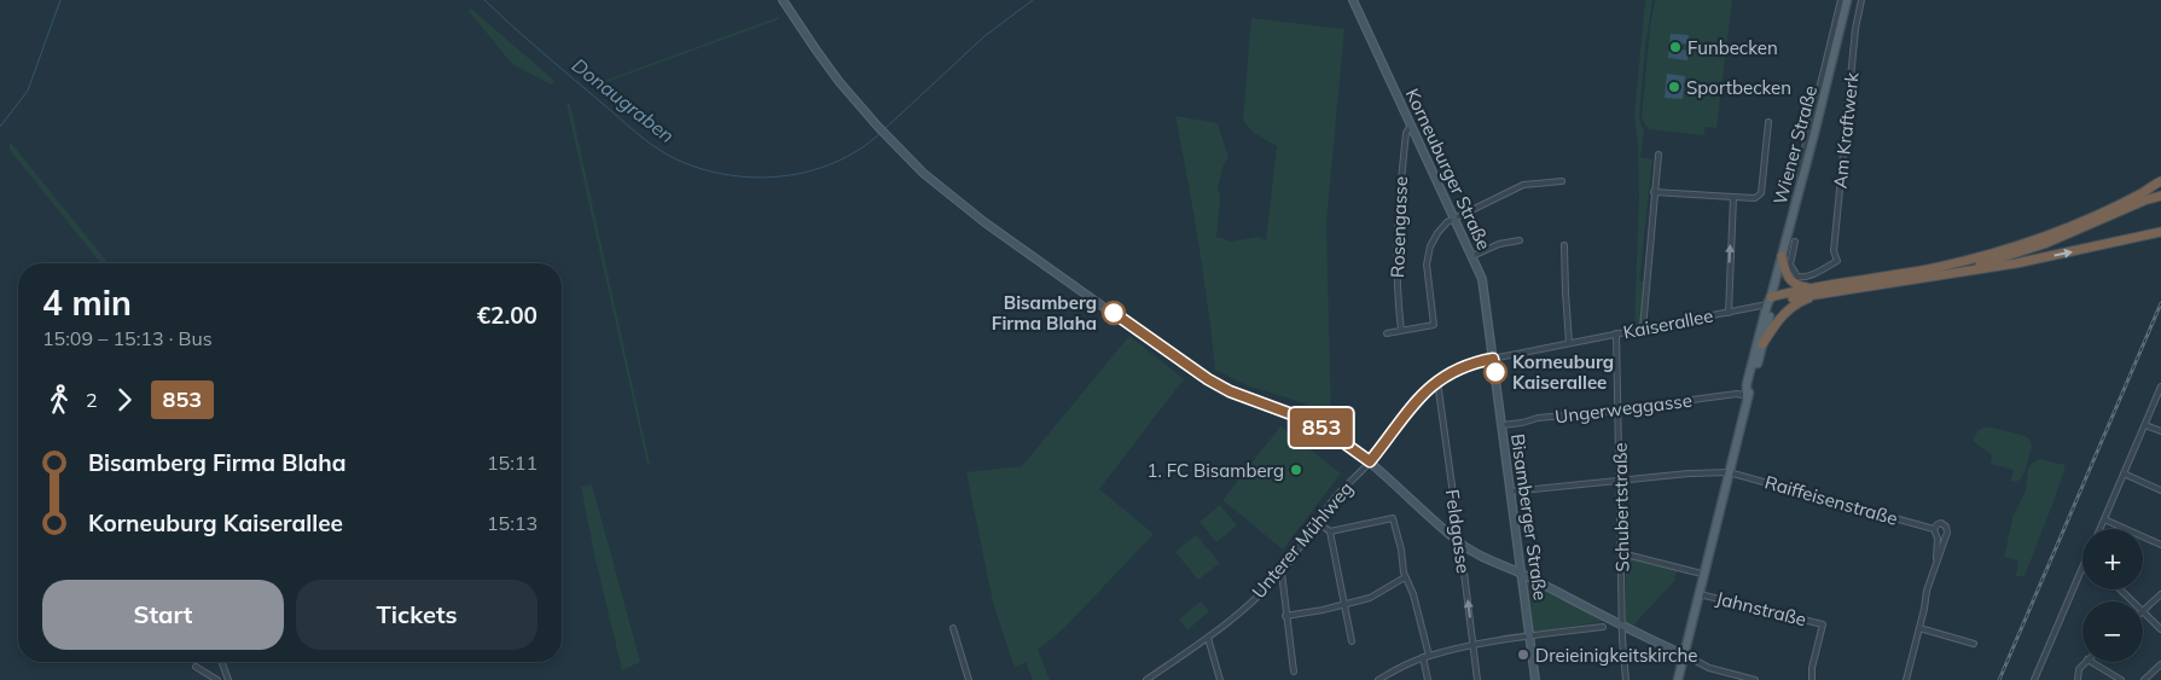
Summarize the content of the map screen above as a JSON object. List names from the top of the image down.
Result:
{
  "streets": {
    "main road": ["Wiener Straße", "Korneuburger Straße", "Bisamberger Straße"],
    "street": [
      "Am Kraftwerk",
      "Rosengasse",
      "Kaiserallee",
      "Ungerweggasse",
      "Raiffeisenstraße",
      "Schubertstraße",
      "Feldgasse",
      "Unterer Mühlweg",
      "Jahnstraße"
    ]
  },
  "crossings": [
    ["Wiener Straße", "Kaiserallee"],
    ["Wiener Straße", "Ungerweggasse"],
    ["Wiener Straße", "Raiffeisenstraße"],
    ["Wiener Straße", "Jahnstraße"],
    ["Korneuburger Straße", "Rosengasse"],
    ["Korneuburger Straße", "Kaiserallee"],
    ["Korneuburger Straße", "Bisamberger Straße"],
    ["Kaiserallee", "Schubertstraße"],
    ["Kaiserallee", "Bisamberger Straße"],
    ["Kaiserallee", "Feldgasse"],
    ["Kaiserallee", "Unterer Mühlweg"],
    ["Ungerweggasse", "Schubertstraße"],
    ["Ungerweggasse", "Bisamberger Straße"],
    ["Raiffeisenstraße", "Schubertstraße"],
    ["Raiffeisenstraße", "Bisamberger Straße"]
  ],
  "water": ["Donaugraben"],
  "places": [
    "Funbecken",
    "Sportbecken",
    "Bisamberg Firma Blaha",
    "Korneuburg Kaiserallee",
    "1. FC Bisamberg",
    "Dreieinigkeitskirche"
  ],
  "lines": ["bus line 853"],
  "page": {
    "on_map": "853",
    "heading": ["4 min", "15:09 – 15:13 · Bus", "€2.00"],
    "legs": ["2", "853"],
    "list": [
      {
        "name": "Bisamberg Firma Blaha",
        "value": "15:11"
      },
      {
        "name": "Korneuburg Kaiserallee",
        "value": "15:13"
      }
    ],
    "map_buttons": ["+", "−"],
    "buttons": ["Start", "Tickets"]
  }
}
